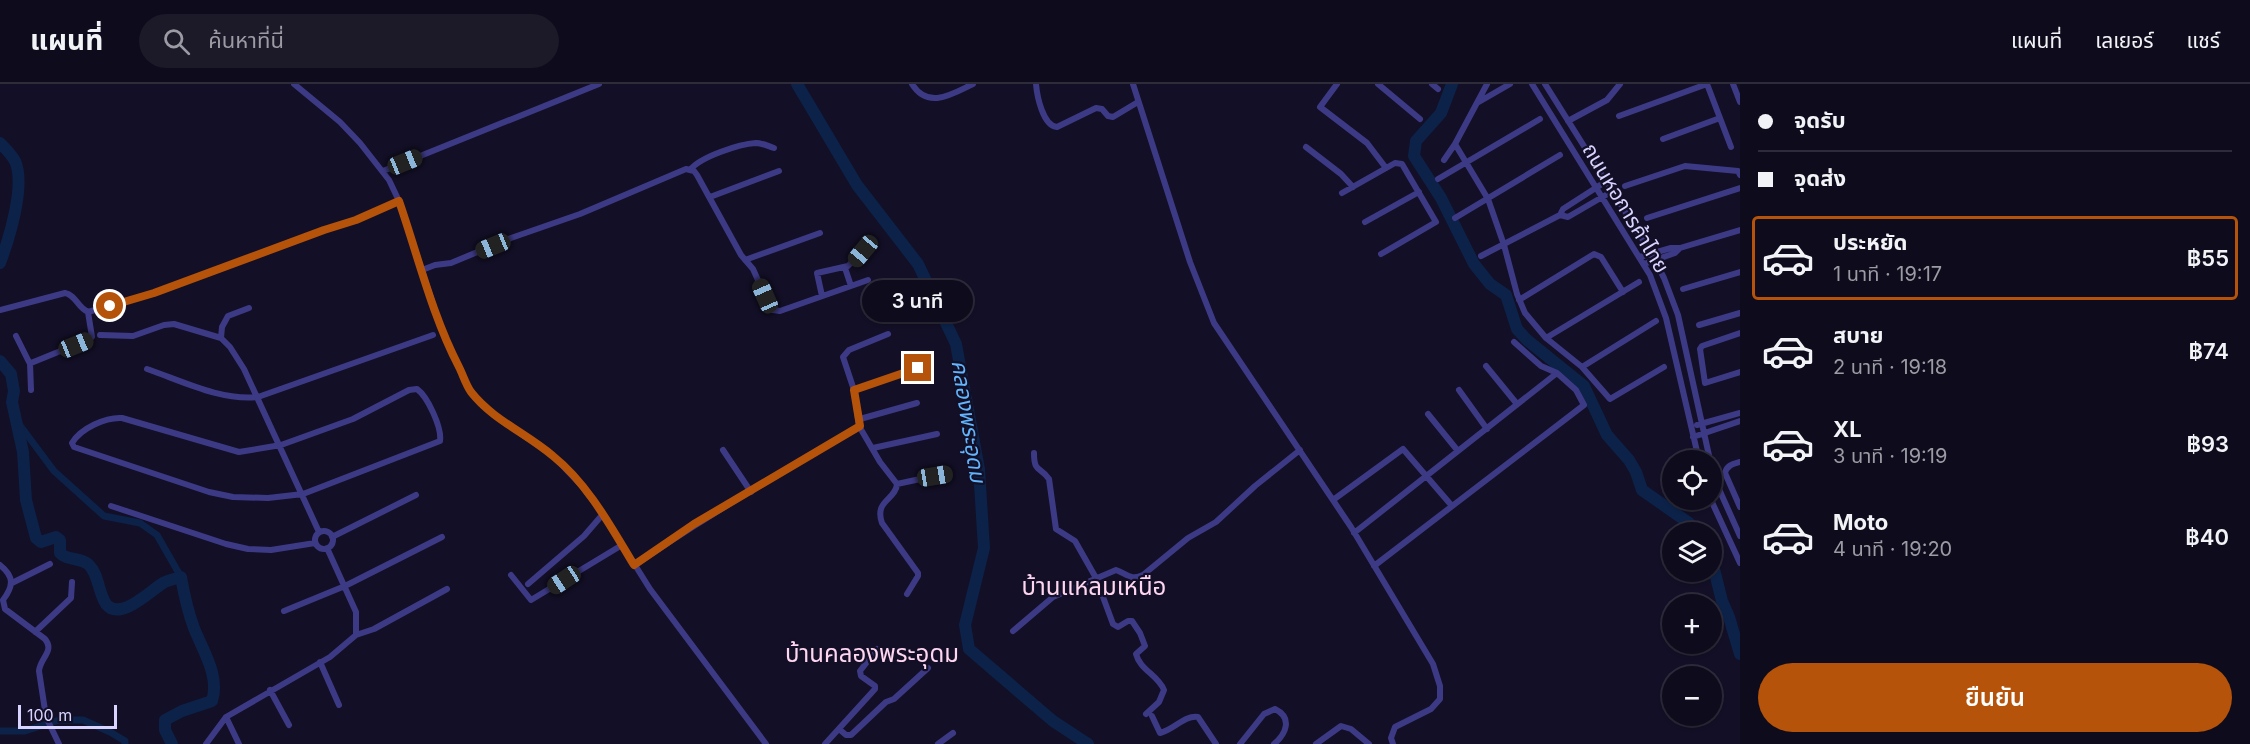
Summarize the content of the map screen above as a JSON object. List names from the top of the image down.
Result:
{
  "streets": {
    "street": ["ถนนหอการค้าไทย"]
  },
  "districts": ["บ้านแหลมเหนือ", "บ้านคลองพระอุดม"],
  "water": ["คลองพระอุดม"],
  "scale_bar": "100 m",
  "page": {
    "header": "แผนที่",
    "search": "ค้นหาที่นี่",
    "nav": ["แผนที่", "เลเยอร์", "แชร์"],
    "banner": ["จุดรับ", "จุดส่ง"],
    "list": [
      {
        "name": "ประหยัด",
        "note": "1 นาที · 19:17",
        "value": "฿55"
      },
      {
        "name": "สบาย",
        "note": "2 นาที · 19:18",
        "value": "฿74"
      },
      {
        "name": "XL",
        "note": "3 นาที · 19:19",
        "value": "฿93"
      },
      {
        "name": "Moto",
        "note": "4 นาที · 19:20",
        "value": "฿40"
      }
    ],
    "bubble": "3 นาที",
    "map_buttons": ["+", "−"],
    "buttons": "ยืนยัน",
    "scale": "100 m"
  }
}
